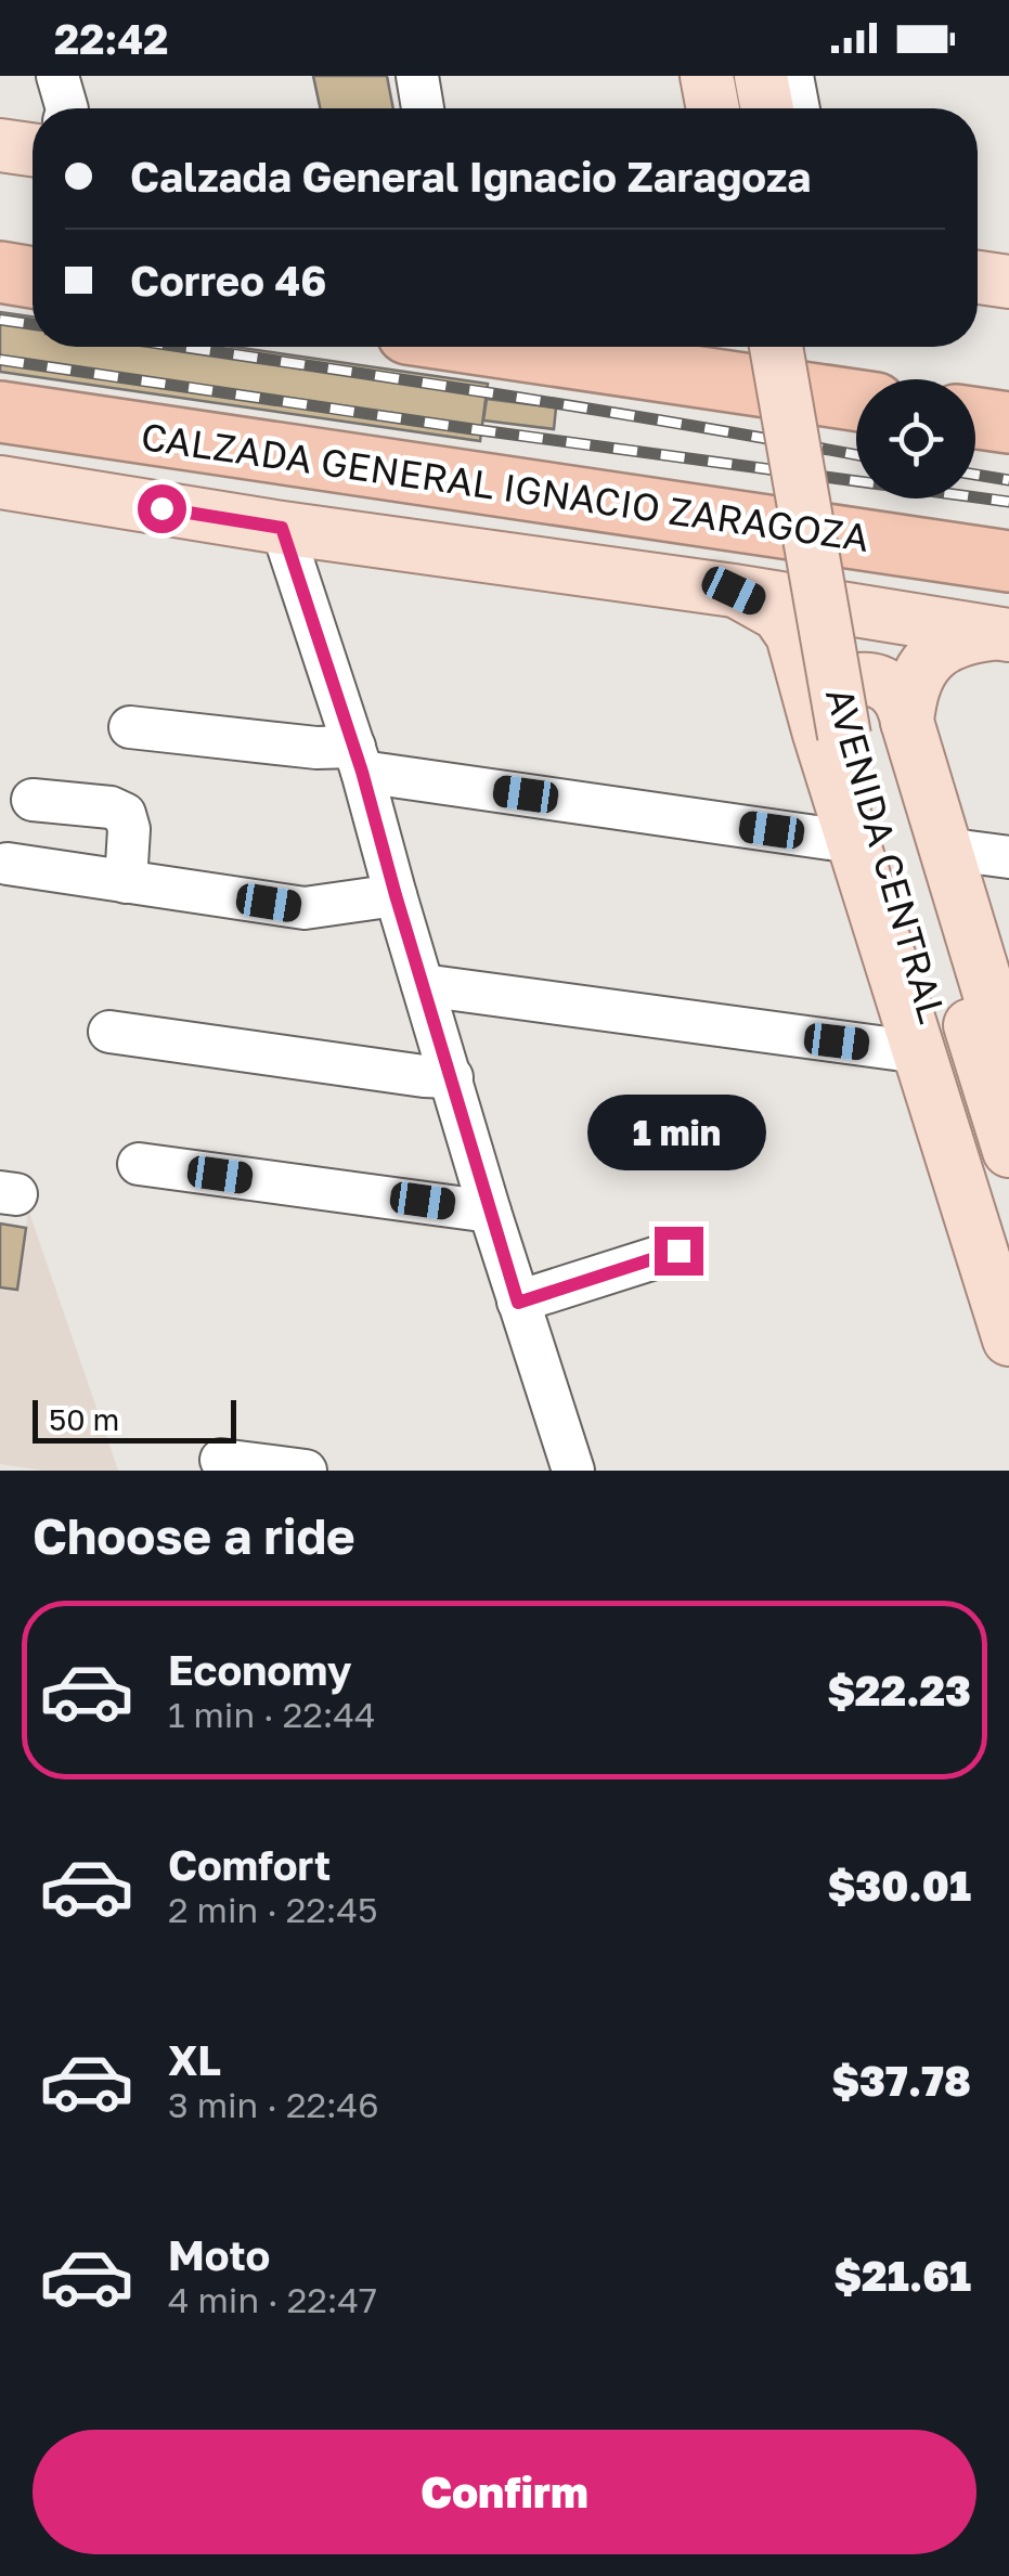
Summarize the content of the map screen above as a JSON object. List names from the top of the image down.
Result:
{
  "streets": {
    "highway": ["CALZADA GENERAL IGNACIO ZARAGOZA"],
    "main road": ["AVENIDA CENTRAL"]
  },
  "crossings": [
    ["CALZADA GENERAL IGNACIO ZARAGOZA", "AVENIDA CENTRAL"]
  ],
  "scale_bar": "50 m",
  "page": {
    "status": "22:42",
    "banner": ["Calzada General Ignacio Zaragoza", "Correo 46"],
    "bubble": "1 min",
    "scale": "50 m",
    "heading": "Choose a ride",
    "list": [
      {
        "name": "Economy",
        "note": "1 min · 22:44",
        "value": "$22.23"
      },
      {
        "name": "Comfort",
        "note": "2 min · 22:45",
        "value": "$30.01"
      },
      {
        "name": "XL",
        "note": "3 min · 22:46",
        "value": "$37.78"
      },
      {
        "name": "Moto",
        "note": "4 min · 22:47",
        "value": "$21.61"
      }
    ],
    "buttons": "Confirm"
  }
}
